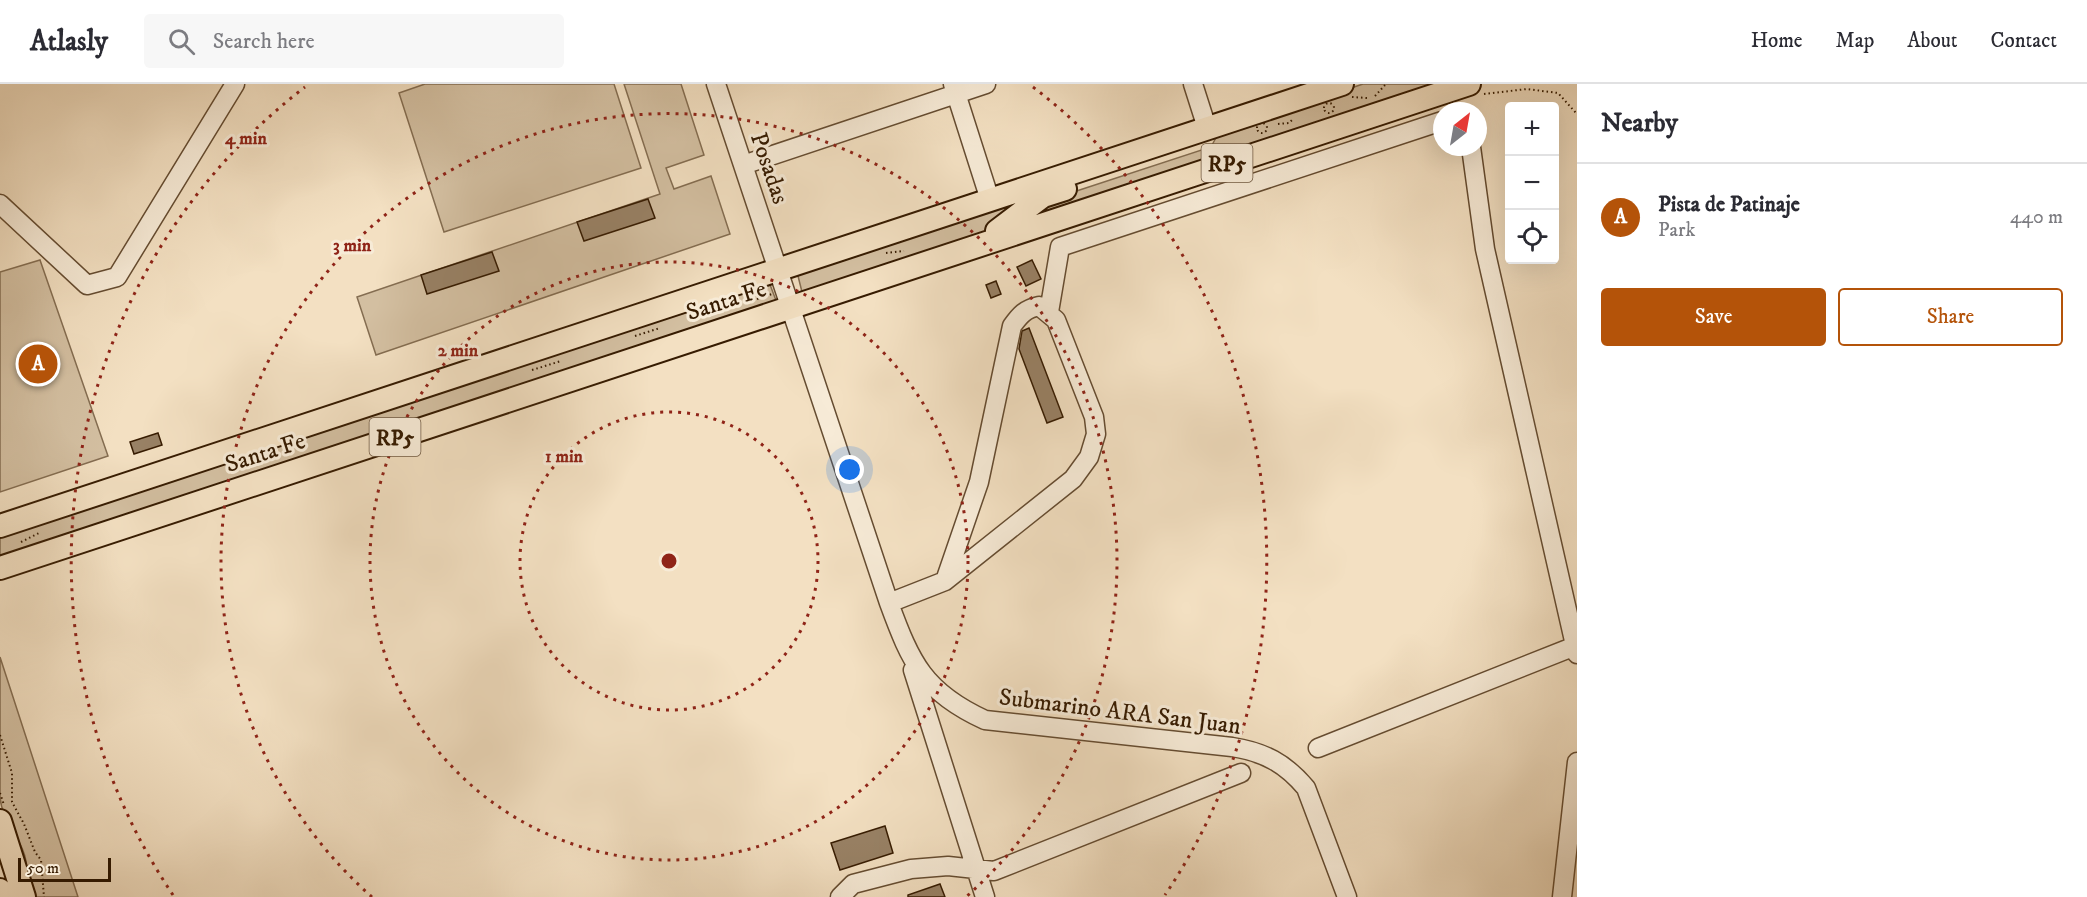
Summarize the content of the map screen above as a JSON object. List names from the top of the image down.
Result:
{
  "streets": {
    "main road": ["RP5", "Santa Fe"],
    "street": ["Posadas", "Submarino ARA San Juan"]
  },
  "crossings": [
    ["Posadas", "Santa Fe"],
    ["Posadas", "Submarino ARA San Juan"],
    ["Santa Fe", "Submarino ARA San Juan"]
  ],
  "scale_bar": "50 m",
  "north": "top right",
  "page": {
    "header": "Atlasly",
    "search": "Search here",
    "nav": [
      "Home",
      "Map",
      "About",
      "Contact"
    ],
    "heading": "Nearby",
    "map_buttons": ["+", "−"],
    "list": [
      {
        "mark": "A",
        "name": "Pista de Patinaje",
        "note": "Park",
        "value": "440 m"
      }
    ],
    "buttons": ["Save", "Share"],
    "pins": "A",
    "scale": "50 m"
  },
  "rings": [
    "4 min",
    "3 min",
    "2 min",
    "1 min"
  ]
}
